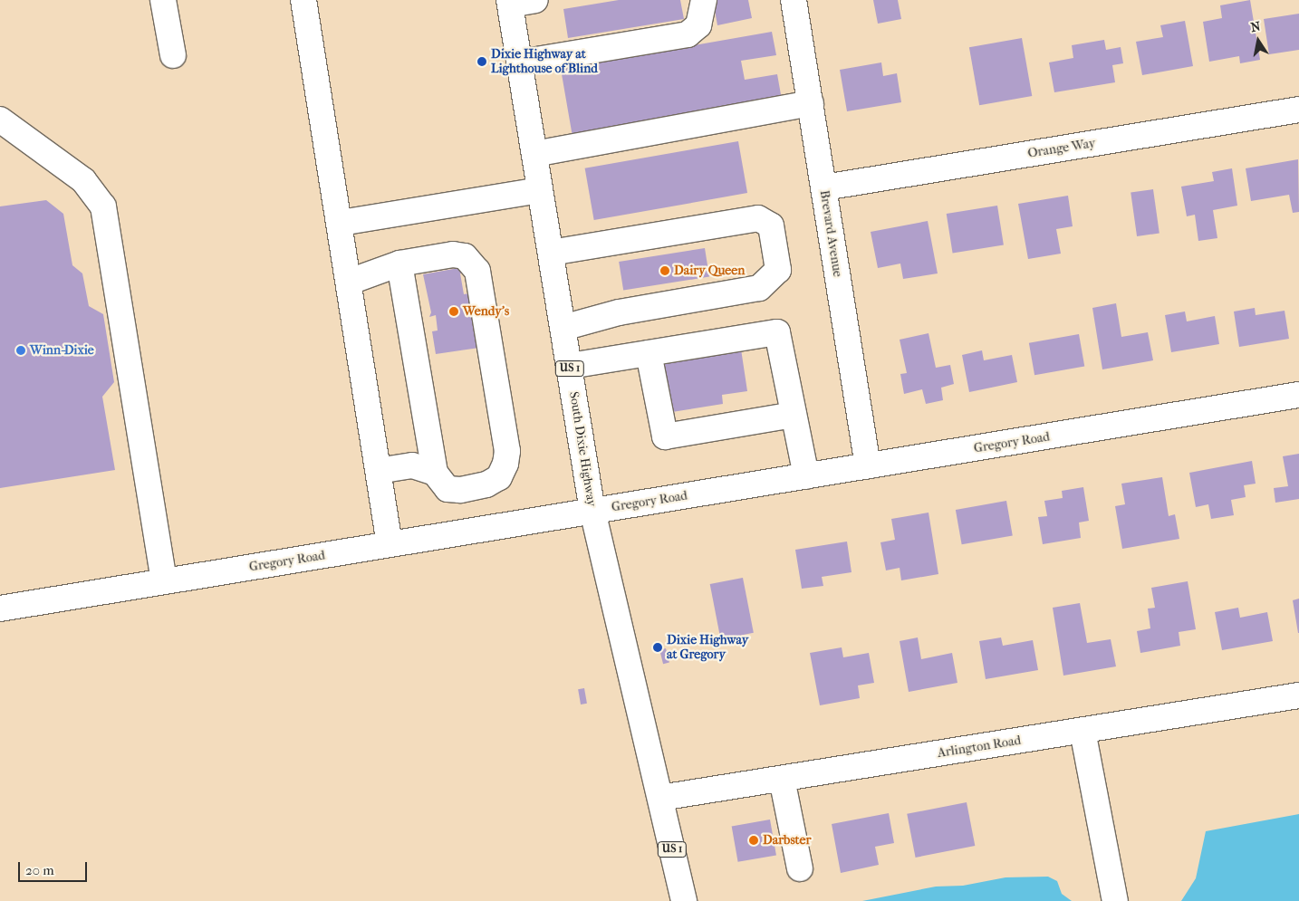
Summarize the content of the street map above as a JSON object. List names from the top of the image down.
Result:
{
  "streets": {
    "street": [
      "Orange Way",
      "Brevard Avenue",
      "US 1",
      "Gregory Road",
      "South Dixie Highway",
      "Arlington Road"
    ]
  },
  "crossings": [
    ["Orange Way", "Brevard Avenue"],
    ["Brevard Avenue", "Gregory Road"],
    ["US 1", "South Dixie Highway"],
    ["US 1", "Arlington Road"],
    ["Gregory Road", "South Dixie Highway"],
    ["South Dixie Highway", "Arlington Road"]
  ],
  "places": [
    "Dixie Highway at Lighthouse of Blind",
    "Dairy Queen",
    "Wendy's",
    "Winn-Dixie",
    "Dixie Highway at Gregory",
    "Darbster"
  ],
  "scale_bar": "20 m",
  "north": "top"
}
